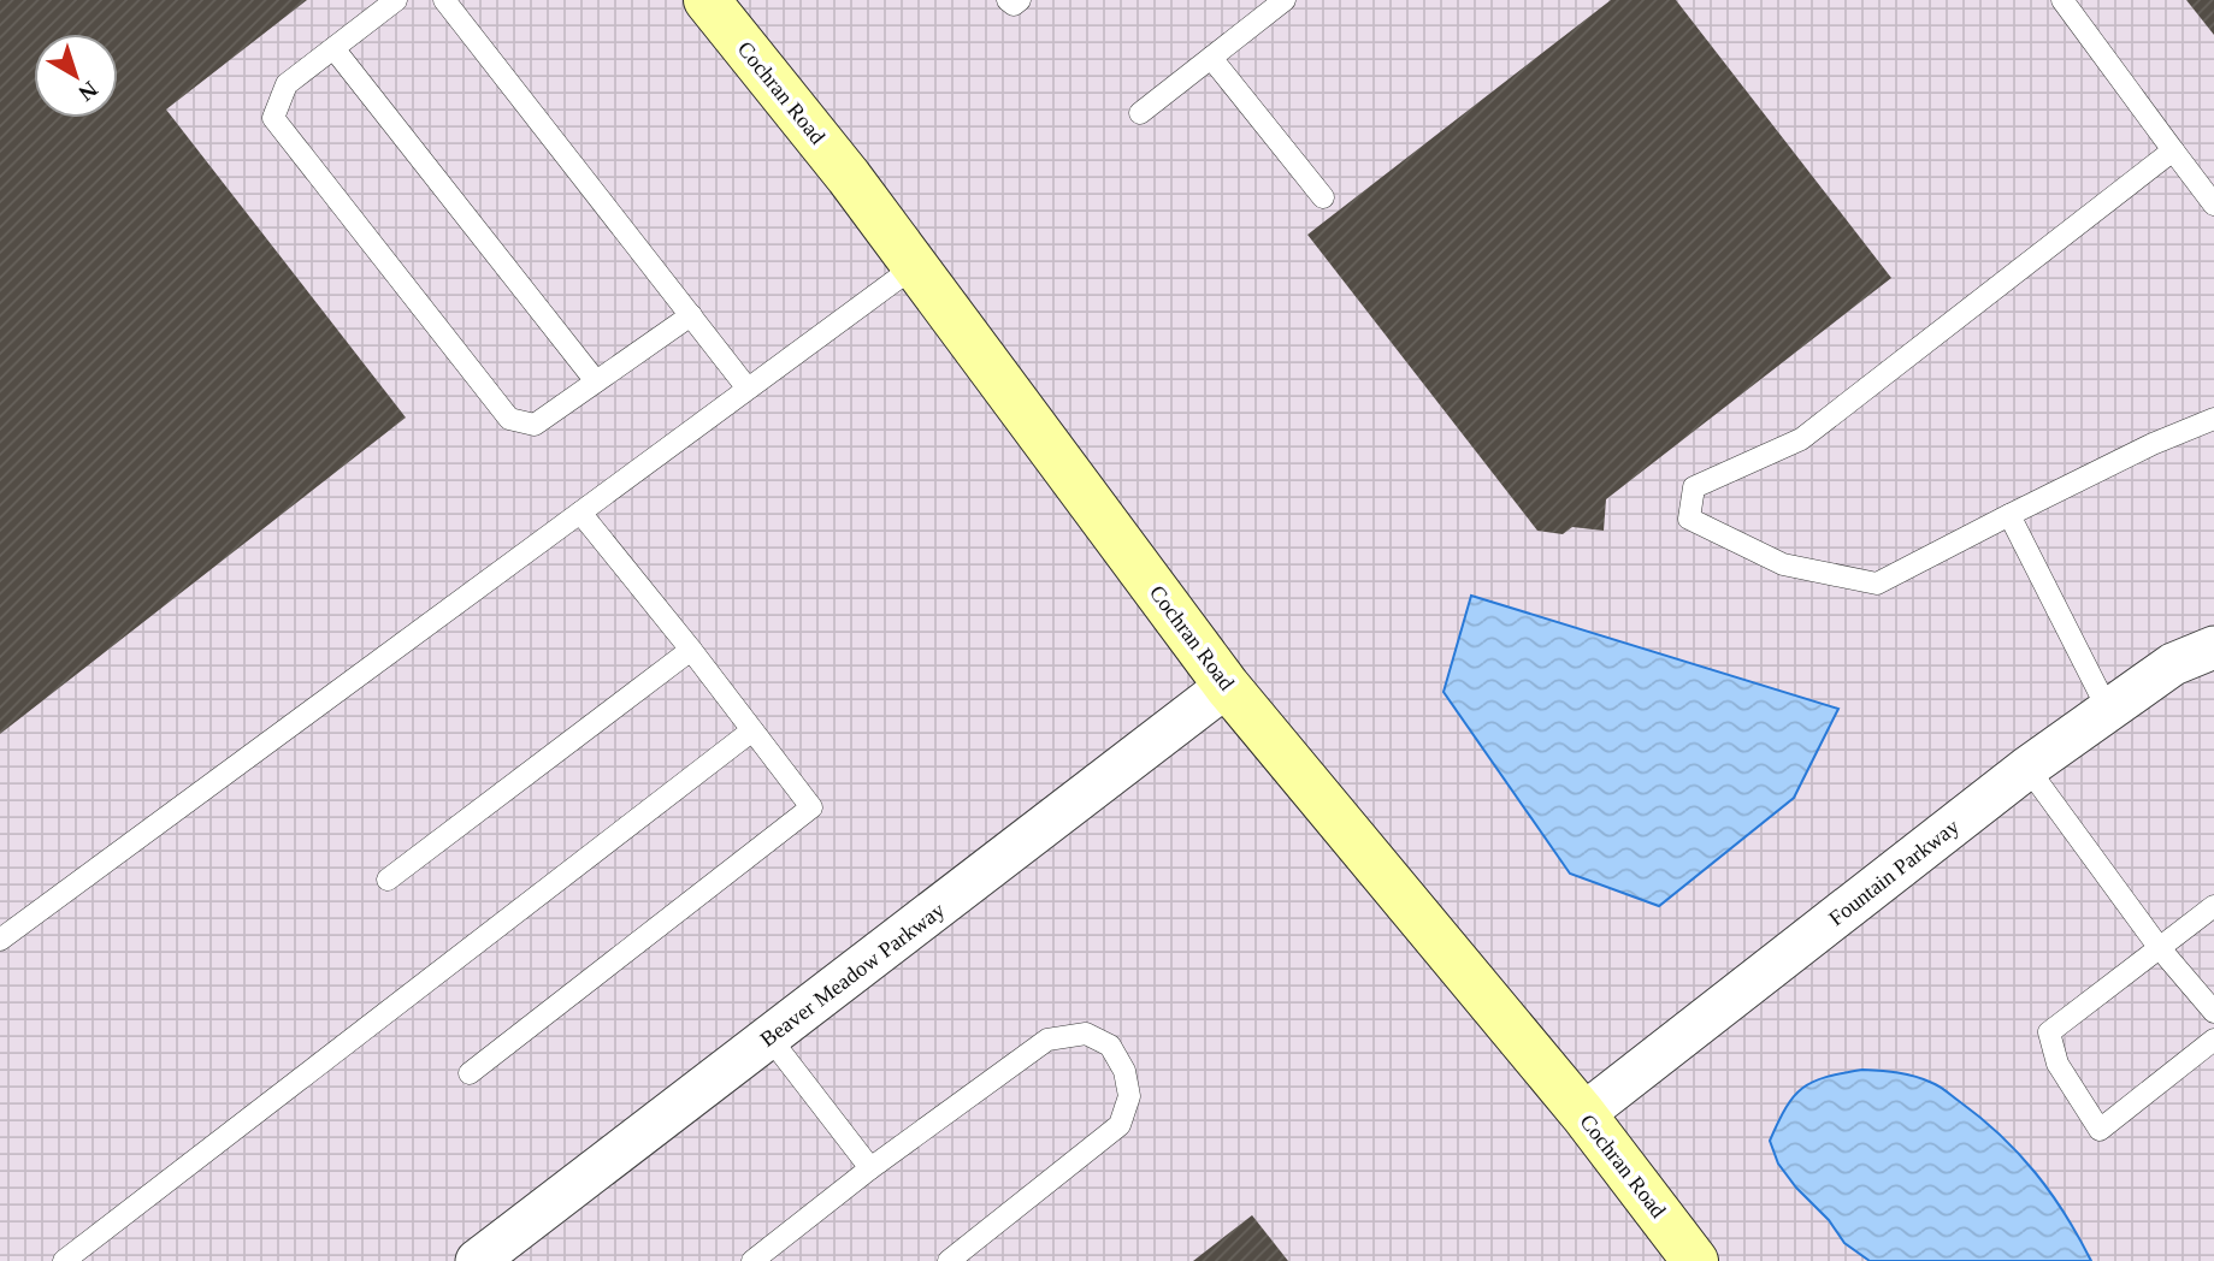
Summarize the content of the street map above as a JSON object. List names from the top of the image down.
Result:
{
  "streets": {
    "street": ["Cochran Road", "Fountain Parkway", "Beaver Meadow Parkway"]
  },
  "crossings": [
    ["Cochran Road", "Fountain Parkway"],
    ["Cochran Road", "Beaver Meadow Parkway"]
  ],
  "north": "bottom right"
}
